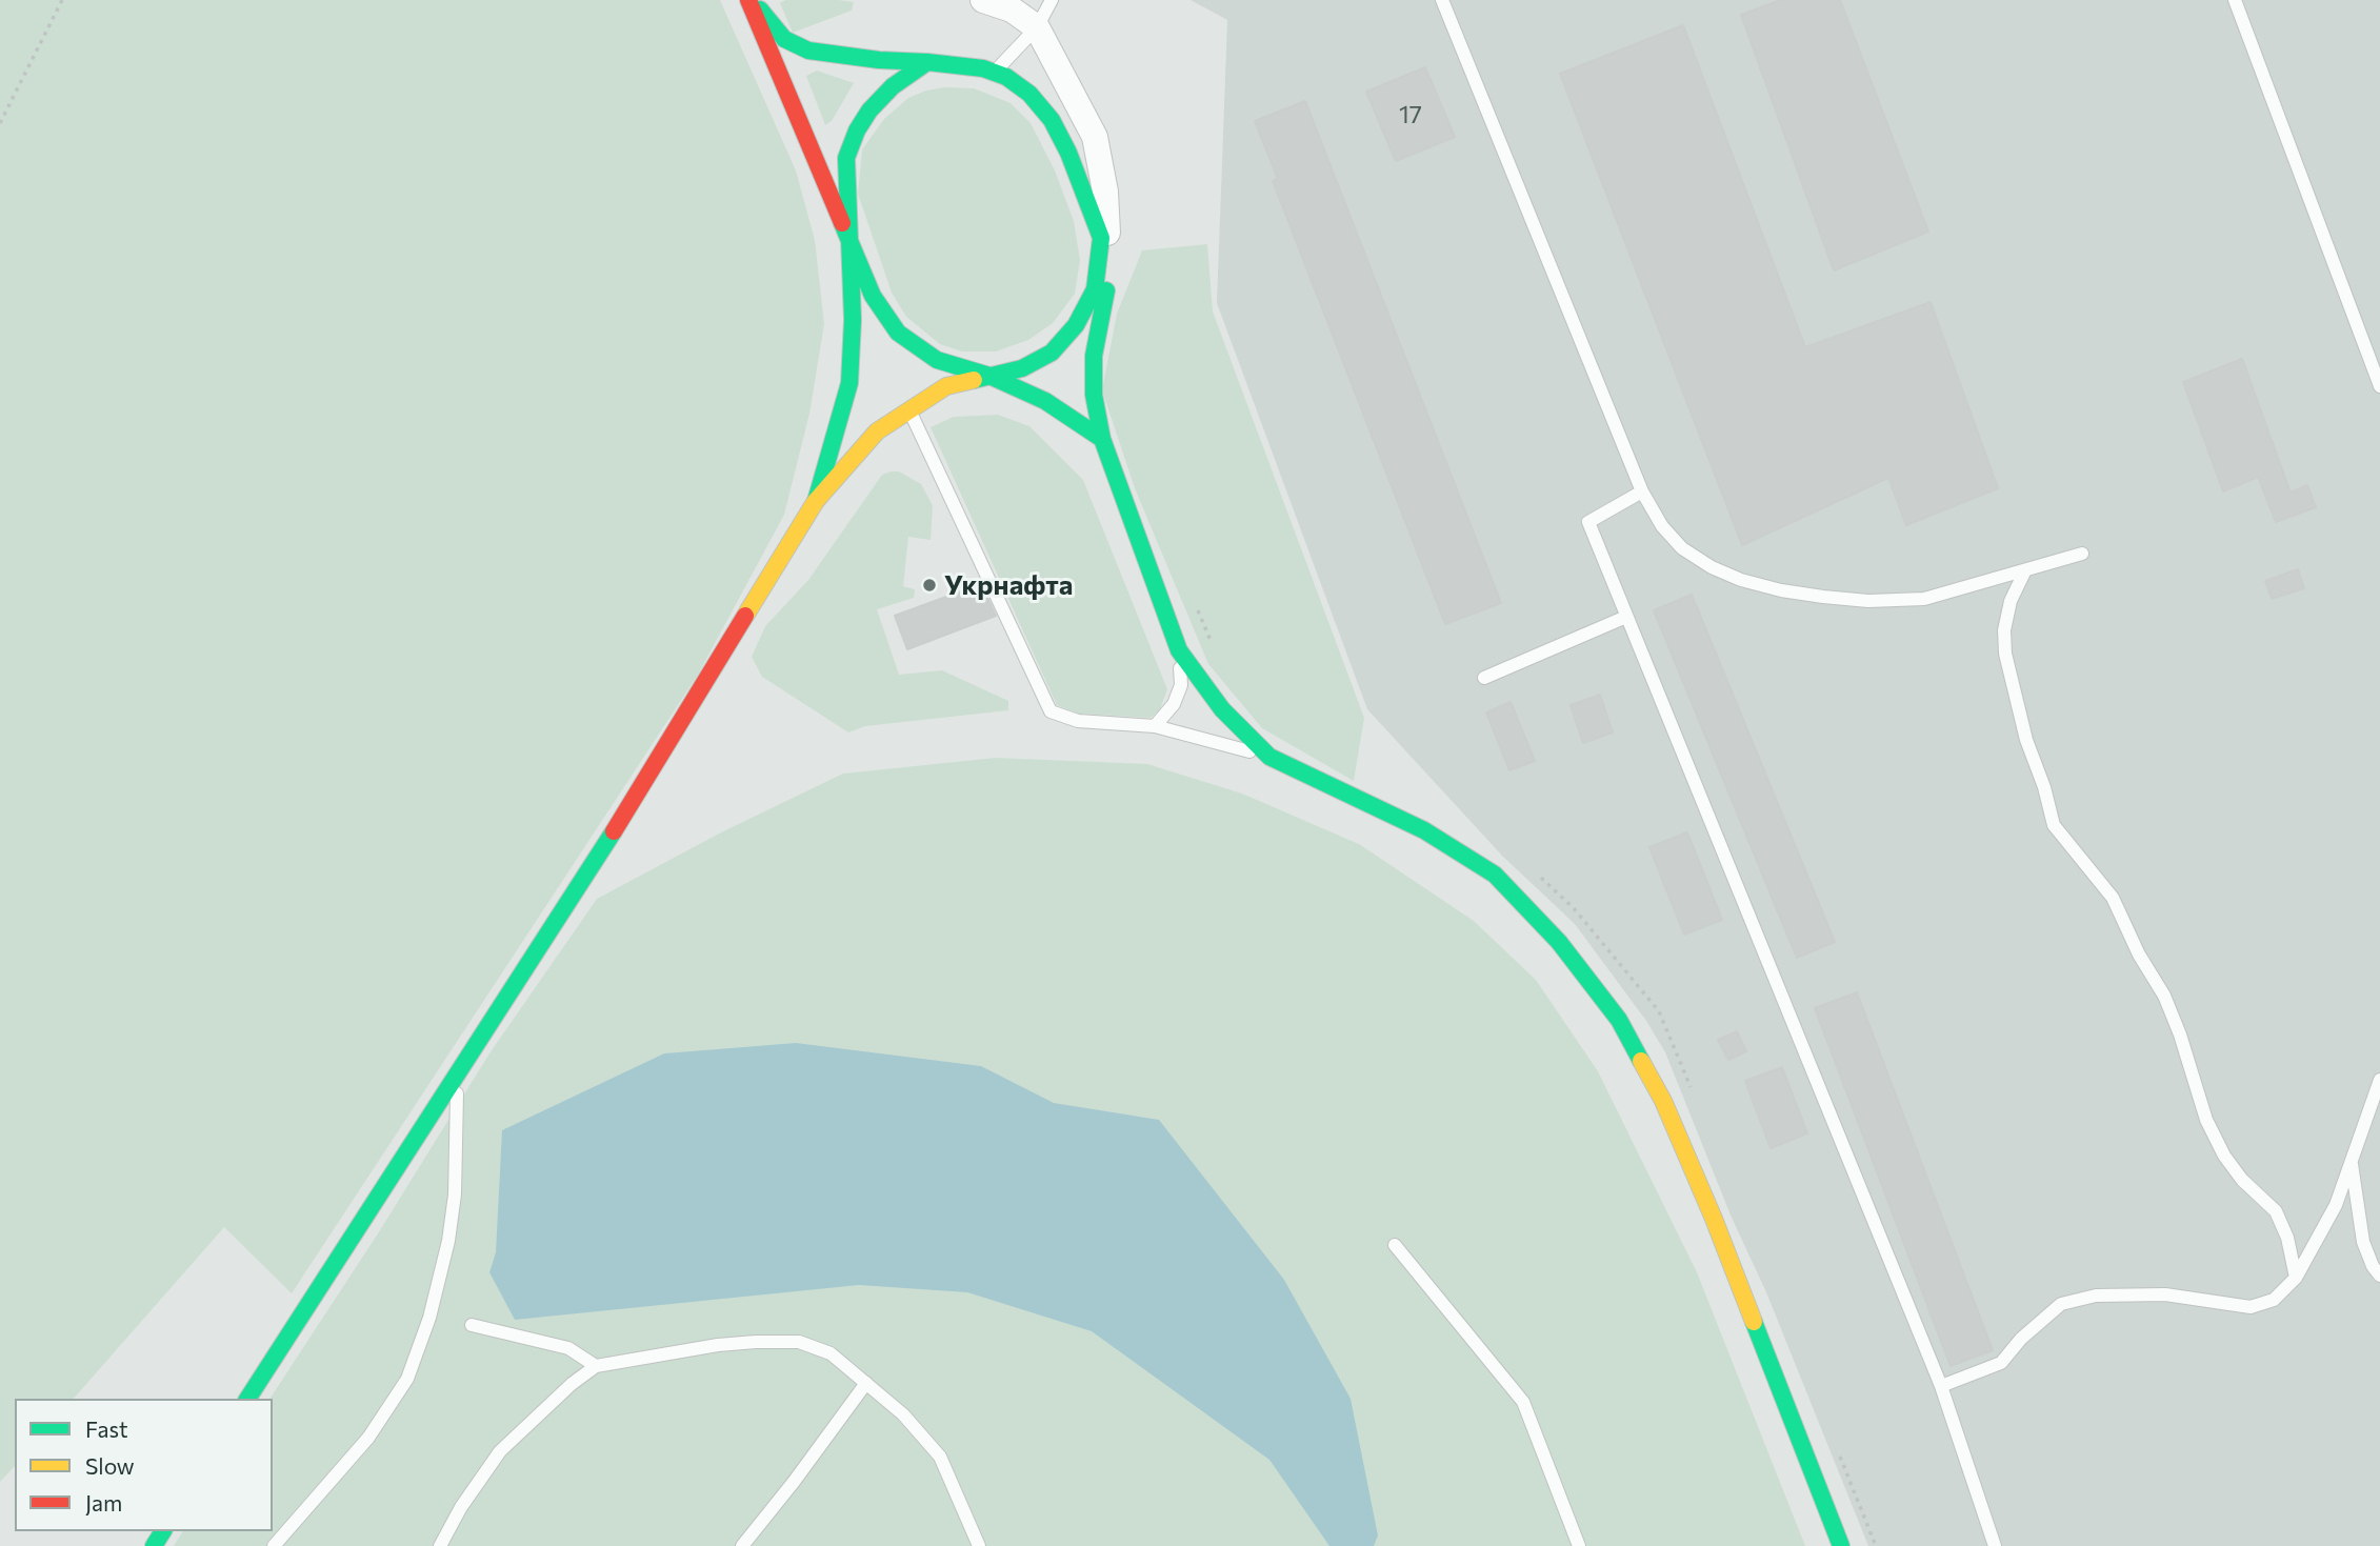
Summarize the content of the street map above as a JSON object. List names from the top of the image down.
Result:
{
  "places": ["Укрнафта"],
  "house_numbers": ["17"],
  "legend": ["Fast", "Slow", "Jam"]
}
